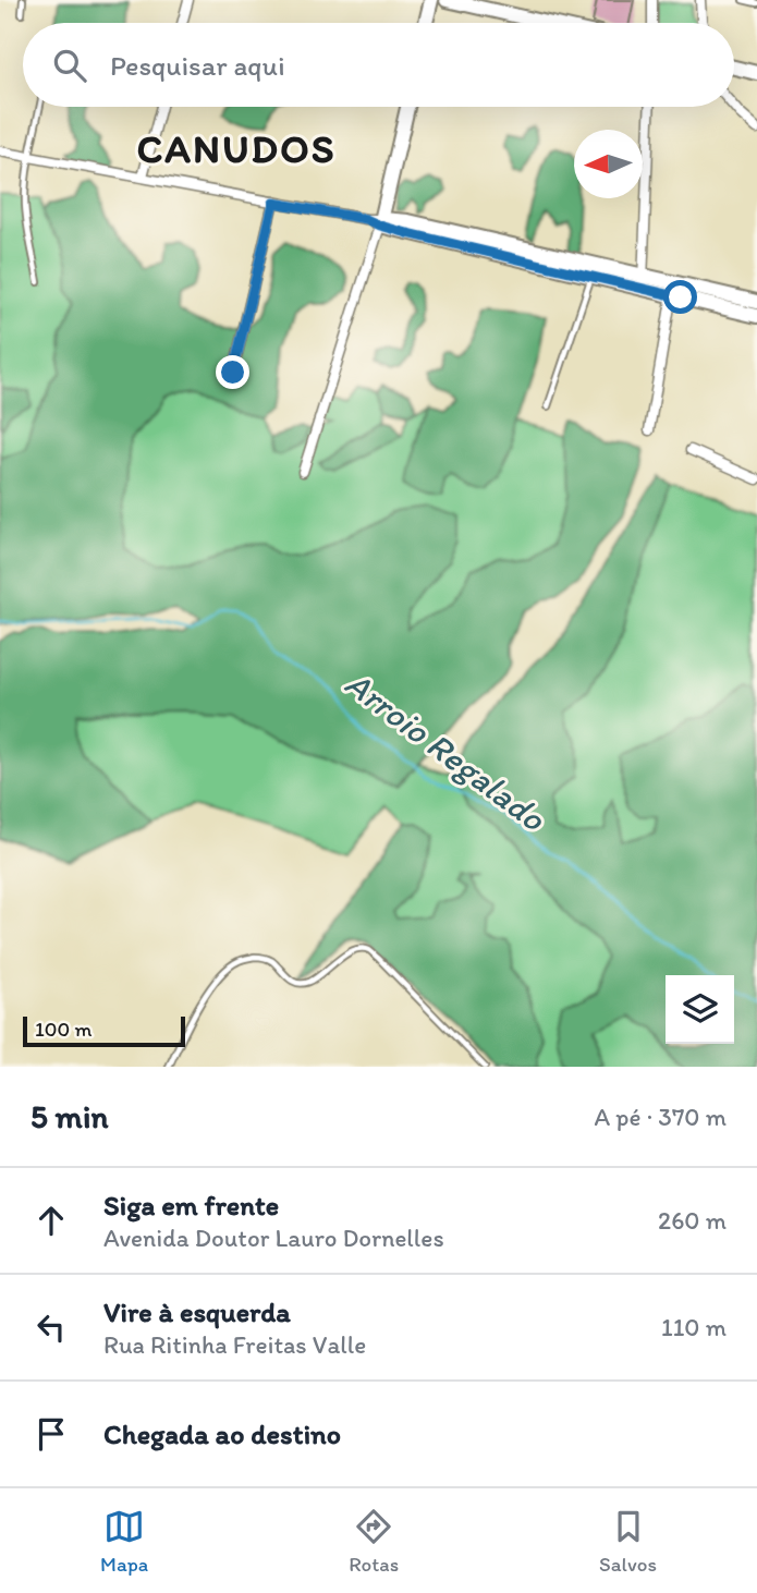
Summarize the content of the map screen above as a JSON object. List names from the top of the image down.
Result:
{
  "districts": ["CANUDOS"],
  "water": ["Arroio Regalado"],
  "scale_bar": "100 m",
  "north": "left",
  "page": {
    "search": "Pesquisar aqui",
    "scale": "100 m",
    "heading": ["5 min", "A pé · 370 m"],
    "list": [
      ["Siga em frente", "Avenida Doutor Lauro Dornelles", "260 m"],
      ["Vire à esquerda", "Rua Ritinha Freitas Valle", "110 m"],
      "Chegada ao destino"
    ],
    "nav": ["Mapa", "Rotas", "Salvos"]
  }
}
